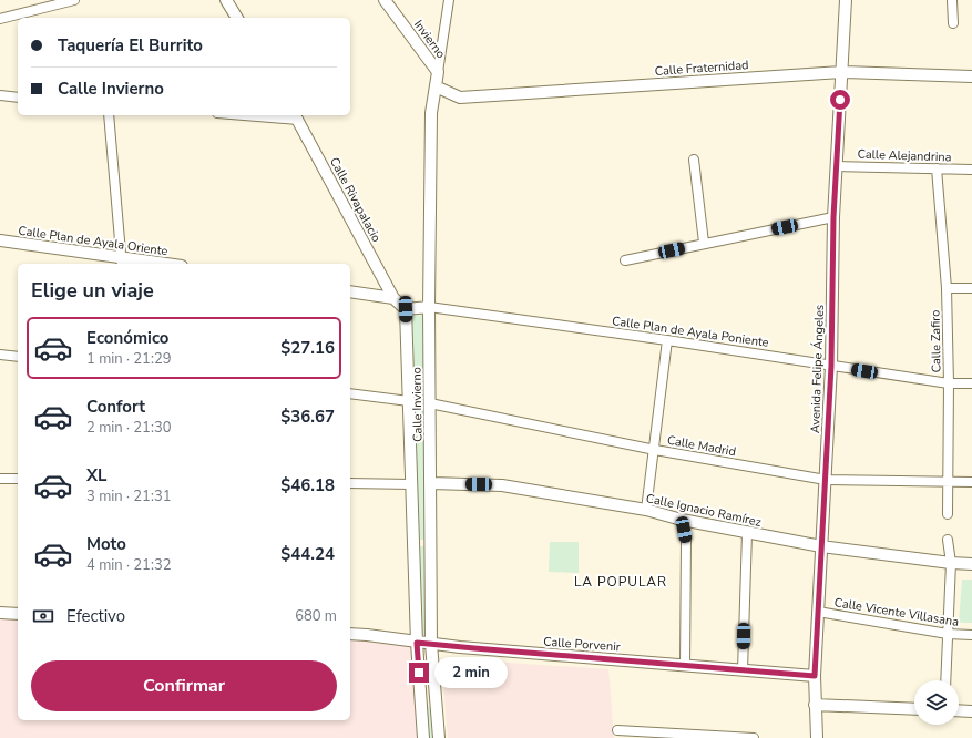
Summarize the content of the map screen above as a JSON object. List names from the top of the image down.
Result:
{
  "streets": {
    "street": [
      "Invierno",
      "Calle Fraternidad",
      "Calle Alejandrina",
      "Calle Rivapalacio",
      "Calle Plan de Ayala Oriente",
      "Calle Plan de Ayala Poniente",
      "Calle Zafiro",
      "Avenida Felipe Ángeles",
      "Calle Invierno",
      "Calle Madrid",
      "Calle Ignacio Ramírez",
      "Calle Vicente Villasana",
      "Calle Porvenir"
    ]
  },
  "crossings": [
    ["Invierno", "Calle Invierno"],
    ["Calle Fraternidad", "Avenida Felipe Ángeles"],
    ["Calle Fraternidad", "Calle Invierno"],
    ["Calle Alejandrina", "Calle Zafiro"],
    ["Calle Alejandrina", "Avenida Felipe Ángeles"],
    ["Calle Plan de Ayala Poniente", "Calle Zafiro"],
    ["Calle Plan de Ayala Poniente", "Avenida Felipe Ángeles"],
    ["Calle Plan de Ayala Poniente", "Calle Invierno"],
    ["Calle Zafiro", "Calle Madrid"],
    ["Avenida Felipe Ángeles", "Calle Madrid"],
    ["Avenida Felipe Ángeles", "Calle Ignacio Ramírez"],
    ["Avenida Felipe Ángeles", "Calle Vicente Villasana"],
    ["Avenida Felipe Ángeles", "Calle Porvenir"],
    ["Calle Invierno", "Calle Madrid"],
    ["Calle Invierno", "Calle Ignacio Ramírez"],
    ["Calle Invierno", "Calle Porvenir"]
  ],
  "districts": ["LA POPULAR"],
  "page": {
    "banner": ["Taquería El Burrito", "Calle Invierno"],
    "heading": "Elige un viaje",
    "list": [
      {
        "name": "Económico",
        "note": "1 min · 21:29",
        "value": "$27.16"
      },
      {
        "name": "Confort",
        "note": "2 min · 21:30",
        "value": "$36.67"
      },
      {
        "name": "XL",
        "note": "3 min · 21:31",
        "value": "$46.18"
      },
      {
        "name": "Moto",
        "note": "4 min · 21:32",
        "value": "$44.24"
      }
    ],
    "pay": ["Efectivo", "680 m"],
    "buttons": "Confirmar",
    "bubble": "2 min"
  }
}
